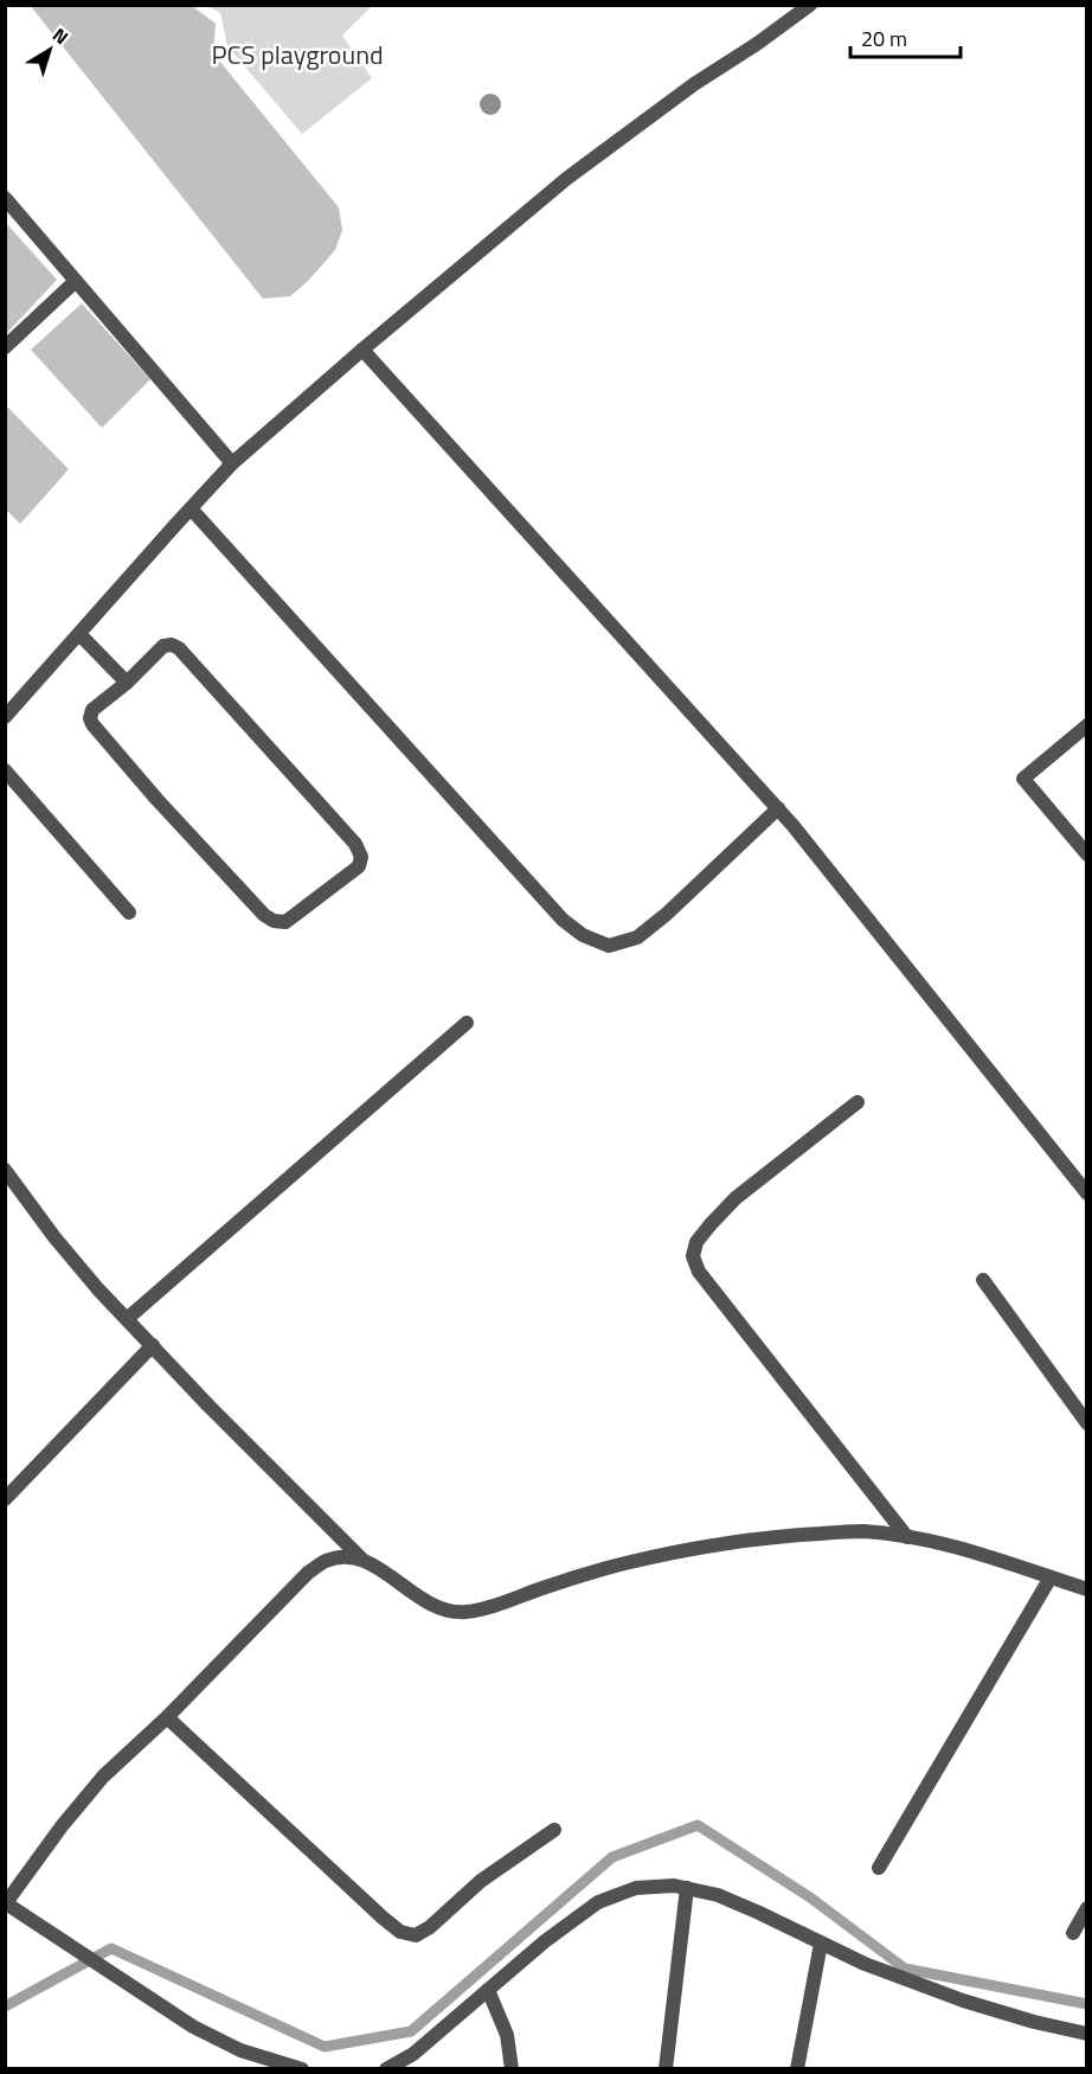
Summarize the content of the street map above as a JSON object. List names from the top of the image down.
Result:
{
  "parks": ["PCS playground"],
  "scale_bar": "20 m",
  "north": "top right"
}
